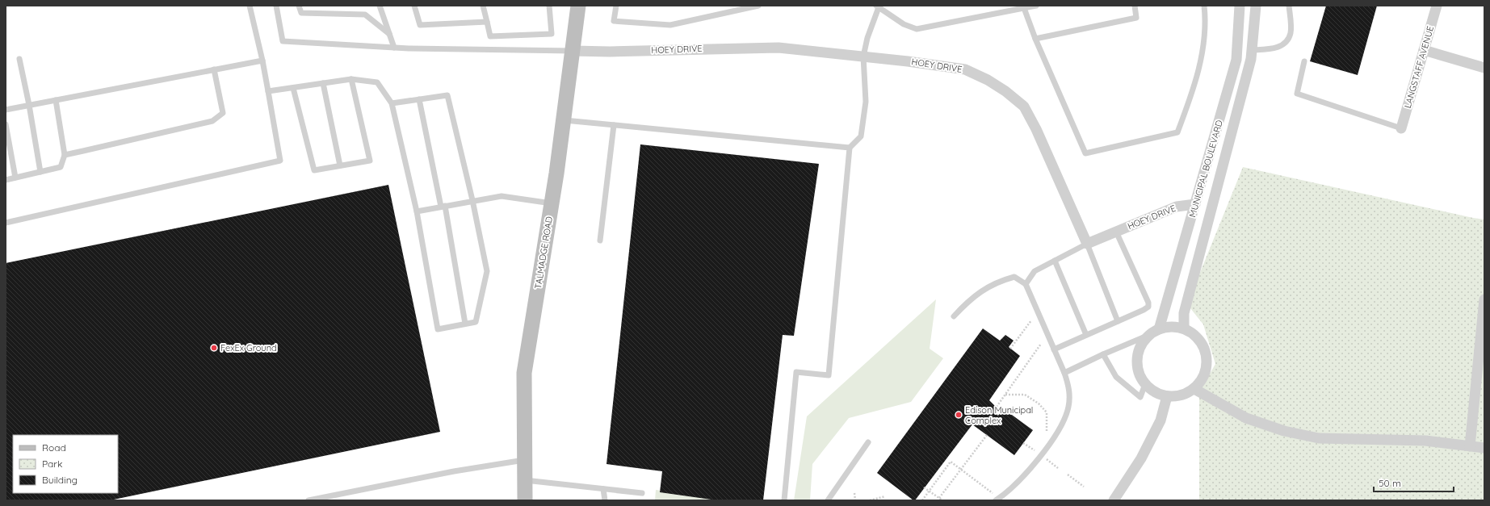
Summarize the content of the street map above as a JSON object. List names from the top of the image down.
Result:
{
  "streets": {
    "street": [
      "HOEY DRIVE",
      "LANGSTAFF AVENUE",
      "MUNICIPAL BOULEVARD",
      "TALMADGE ROAD"
    ]
  },
  "crossings": [
    ["HOEY DRIVE", "MUNICIPAL BOULEVARD"],
    ["HOEY DRIVE", "TALMADGE ROAD"]
  ],
  "places": ["FexEx Ground", "Edison Municipal Complex"],
  "legend": ["Road", "Park", "Building"],
  "scale_bar": "50 m"
}
